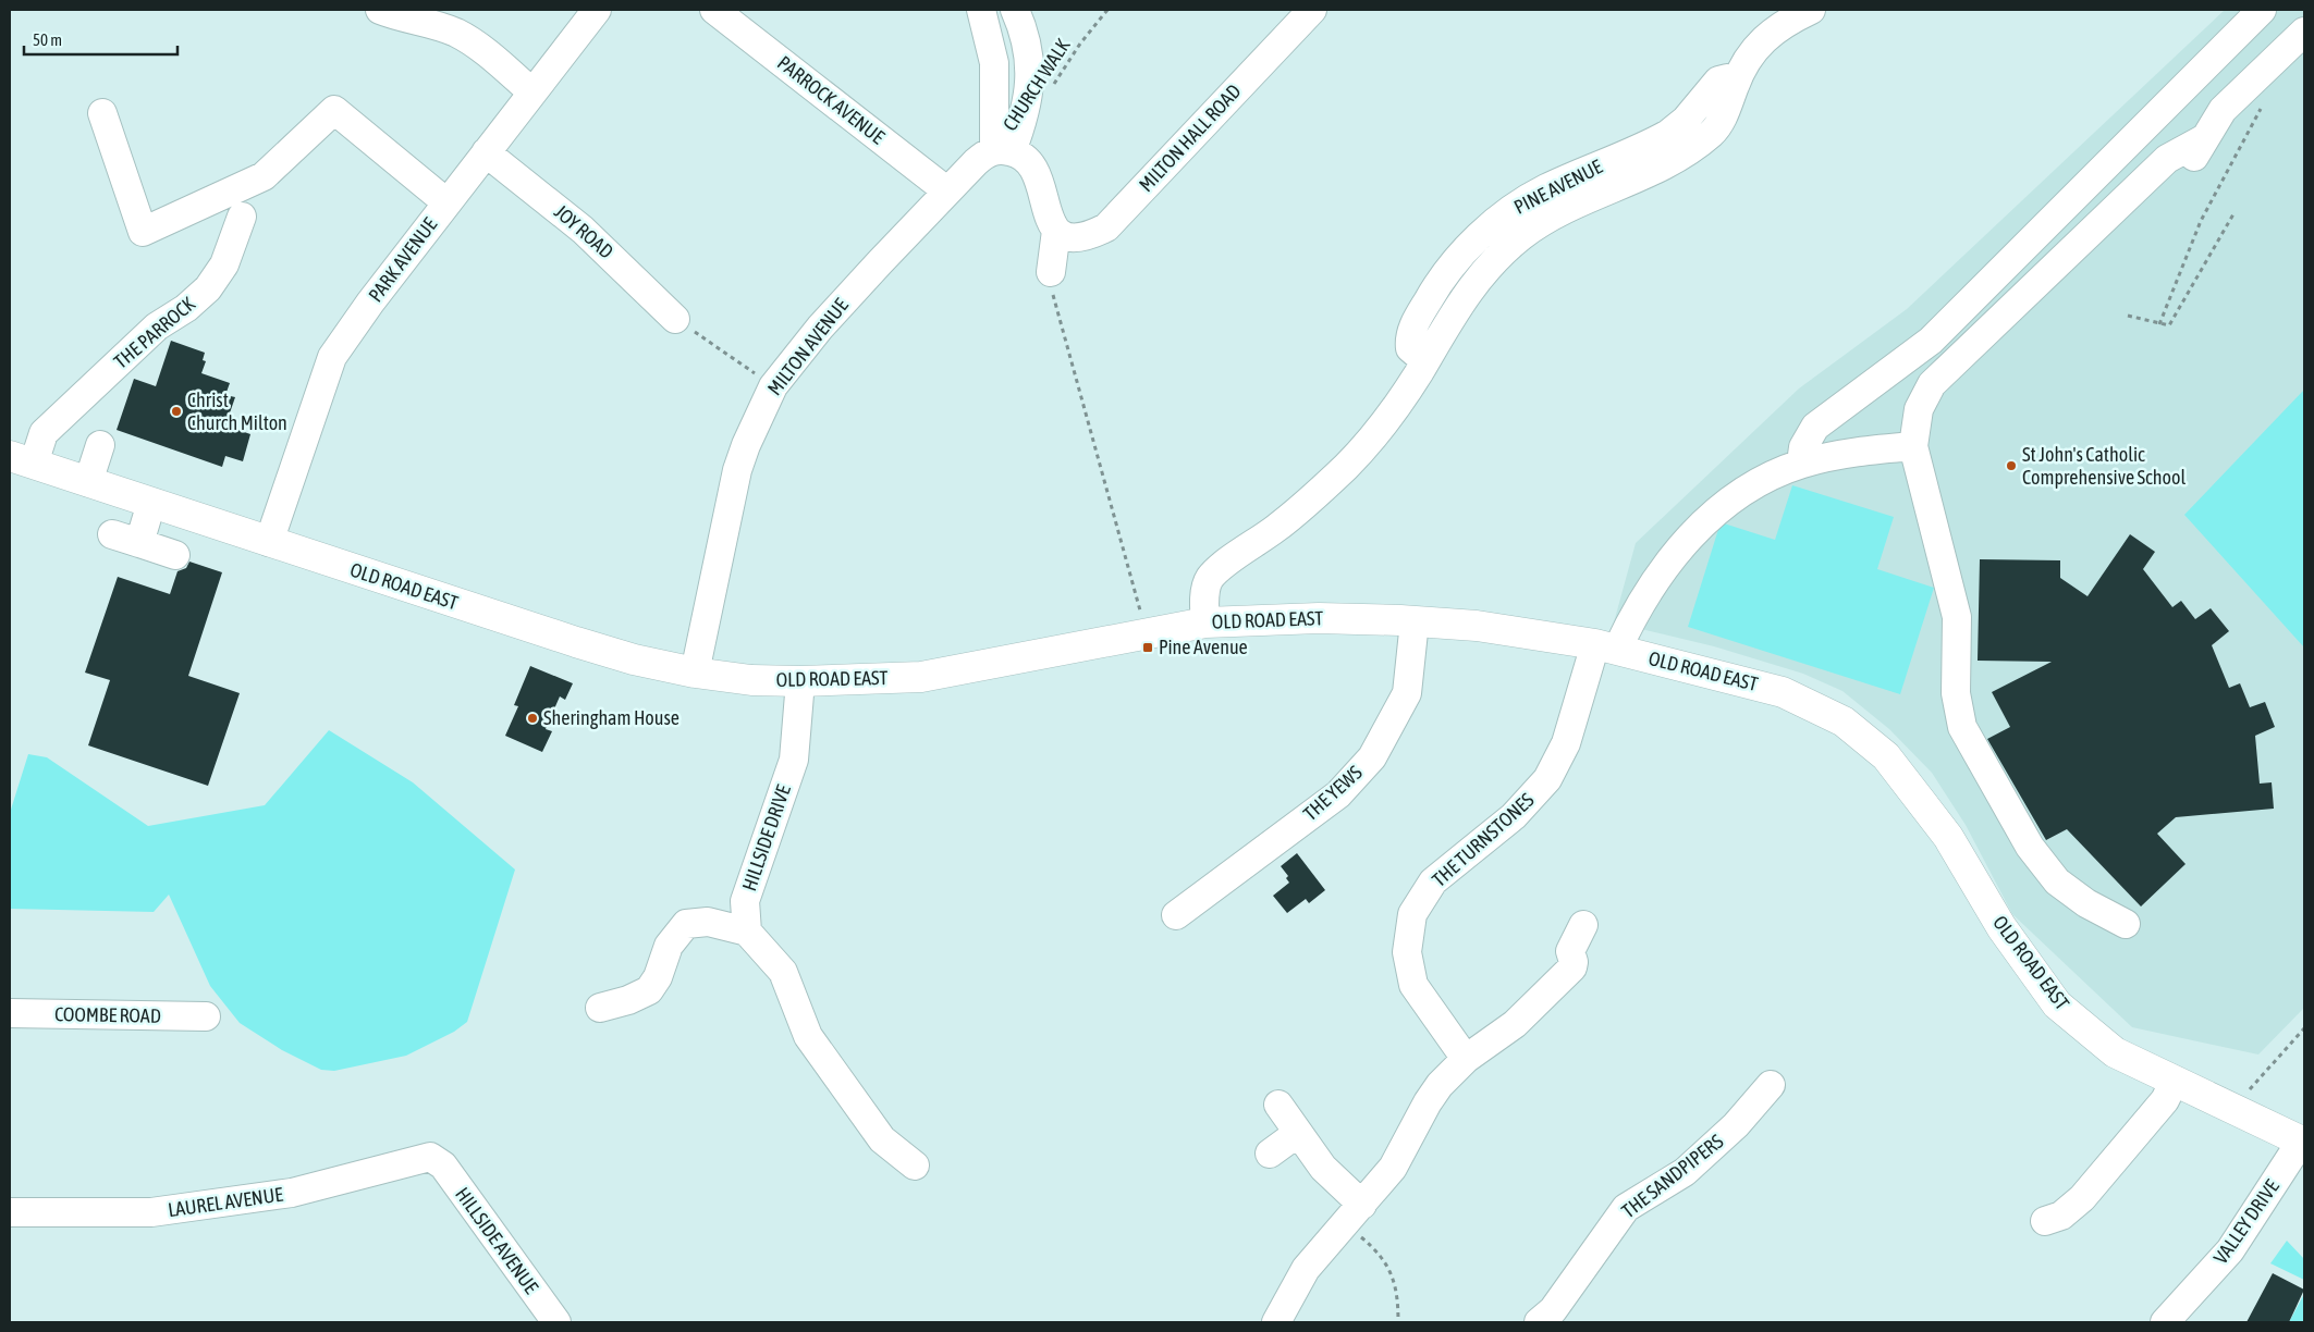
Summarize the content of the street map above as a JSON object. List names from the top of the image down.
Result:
{
  "streets": {
    "main road": ["OLD ROAD EAST"],
    "street": [
      "PARROCK AVENUE",
      "MILTON HALL ROAD",
      "PINE AVENUE",
      "JOY ROAD",
      "PARK AVENUE",
      "THE PARROCK",
      "MILTON AVENUE",
      "THE YEWS",
      "HILLSIDE DRIVE",
      "THE TURNSTONES",
      "COOMBE ROAD",
      "THE SANDPIPERS",
      "LAUREL AVENUE",
      "VALLEY DRIVE",
      "HILLSIDE AVENUE"
    ],
    "path": ["CHURCH WALK"]
  },
  "crossings": [
    ["PARROCK AVENUE", "MILTON AVENUE"],
    ["PINE AVENUE", "OLD ROAD EAST"],
    ["JOY ROAD", "PARK AVENUE"],
    ["PARK AVENUE", "OLD ROAD EAST"],
    ["THE PARROCK", "OLD ROAD EAST"],
    ["MILTON AVENUE", "OLD ROAD EAST"],
    ["OLD ROAD EAST", "THE YEWS"],
    ["OLD ROAD EAST", "HILLSIDE DRIVE"],
    ["OLD ROAD EAST", "THE TURNSTONES"],
    ["OLD ROAD EAST", "VALLEY DRIVE"],
    ["LAUREL AVENUE", "HILLSIDE AVENUE"]
  ],
  "places": {
    "other": ["Christ Church Milton", "St John's Catholic Comprehensive School", "Sheringham House"],
    "transit": ["Pine Avenue"]
  },
  "scale_bar": "50 m"
}
